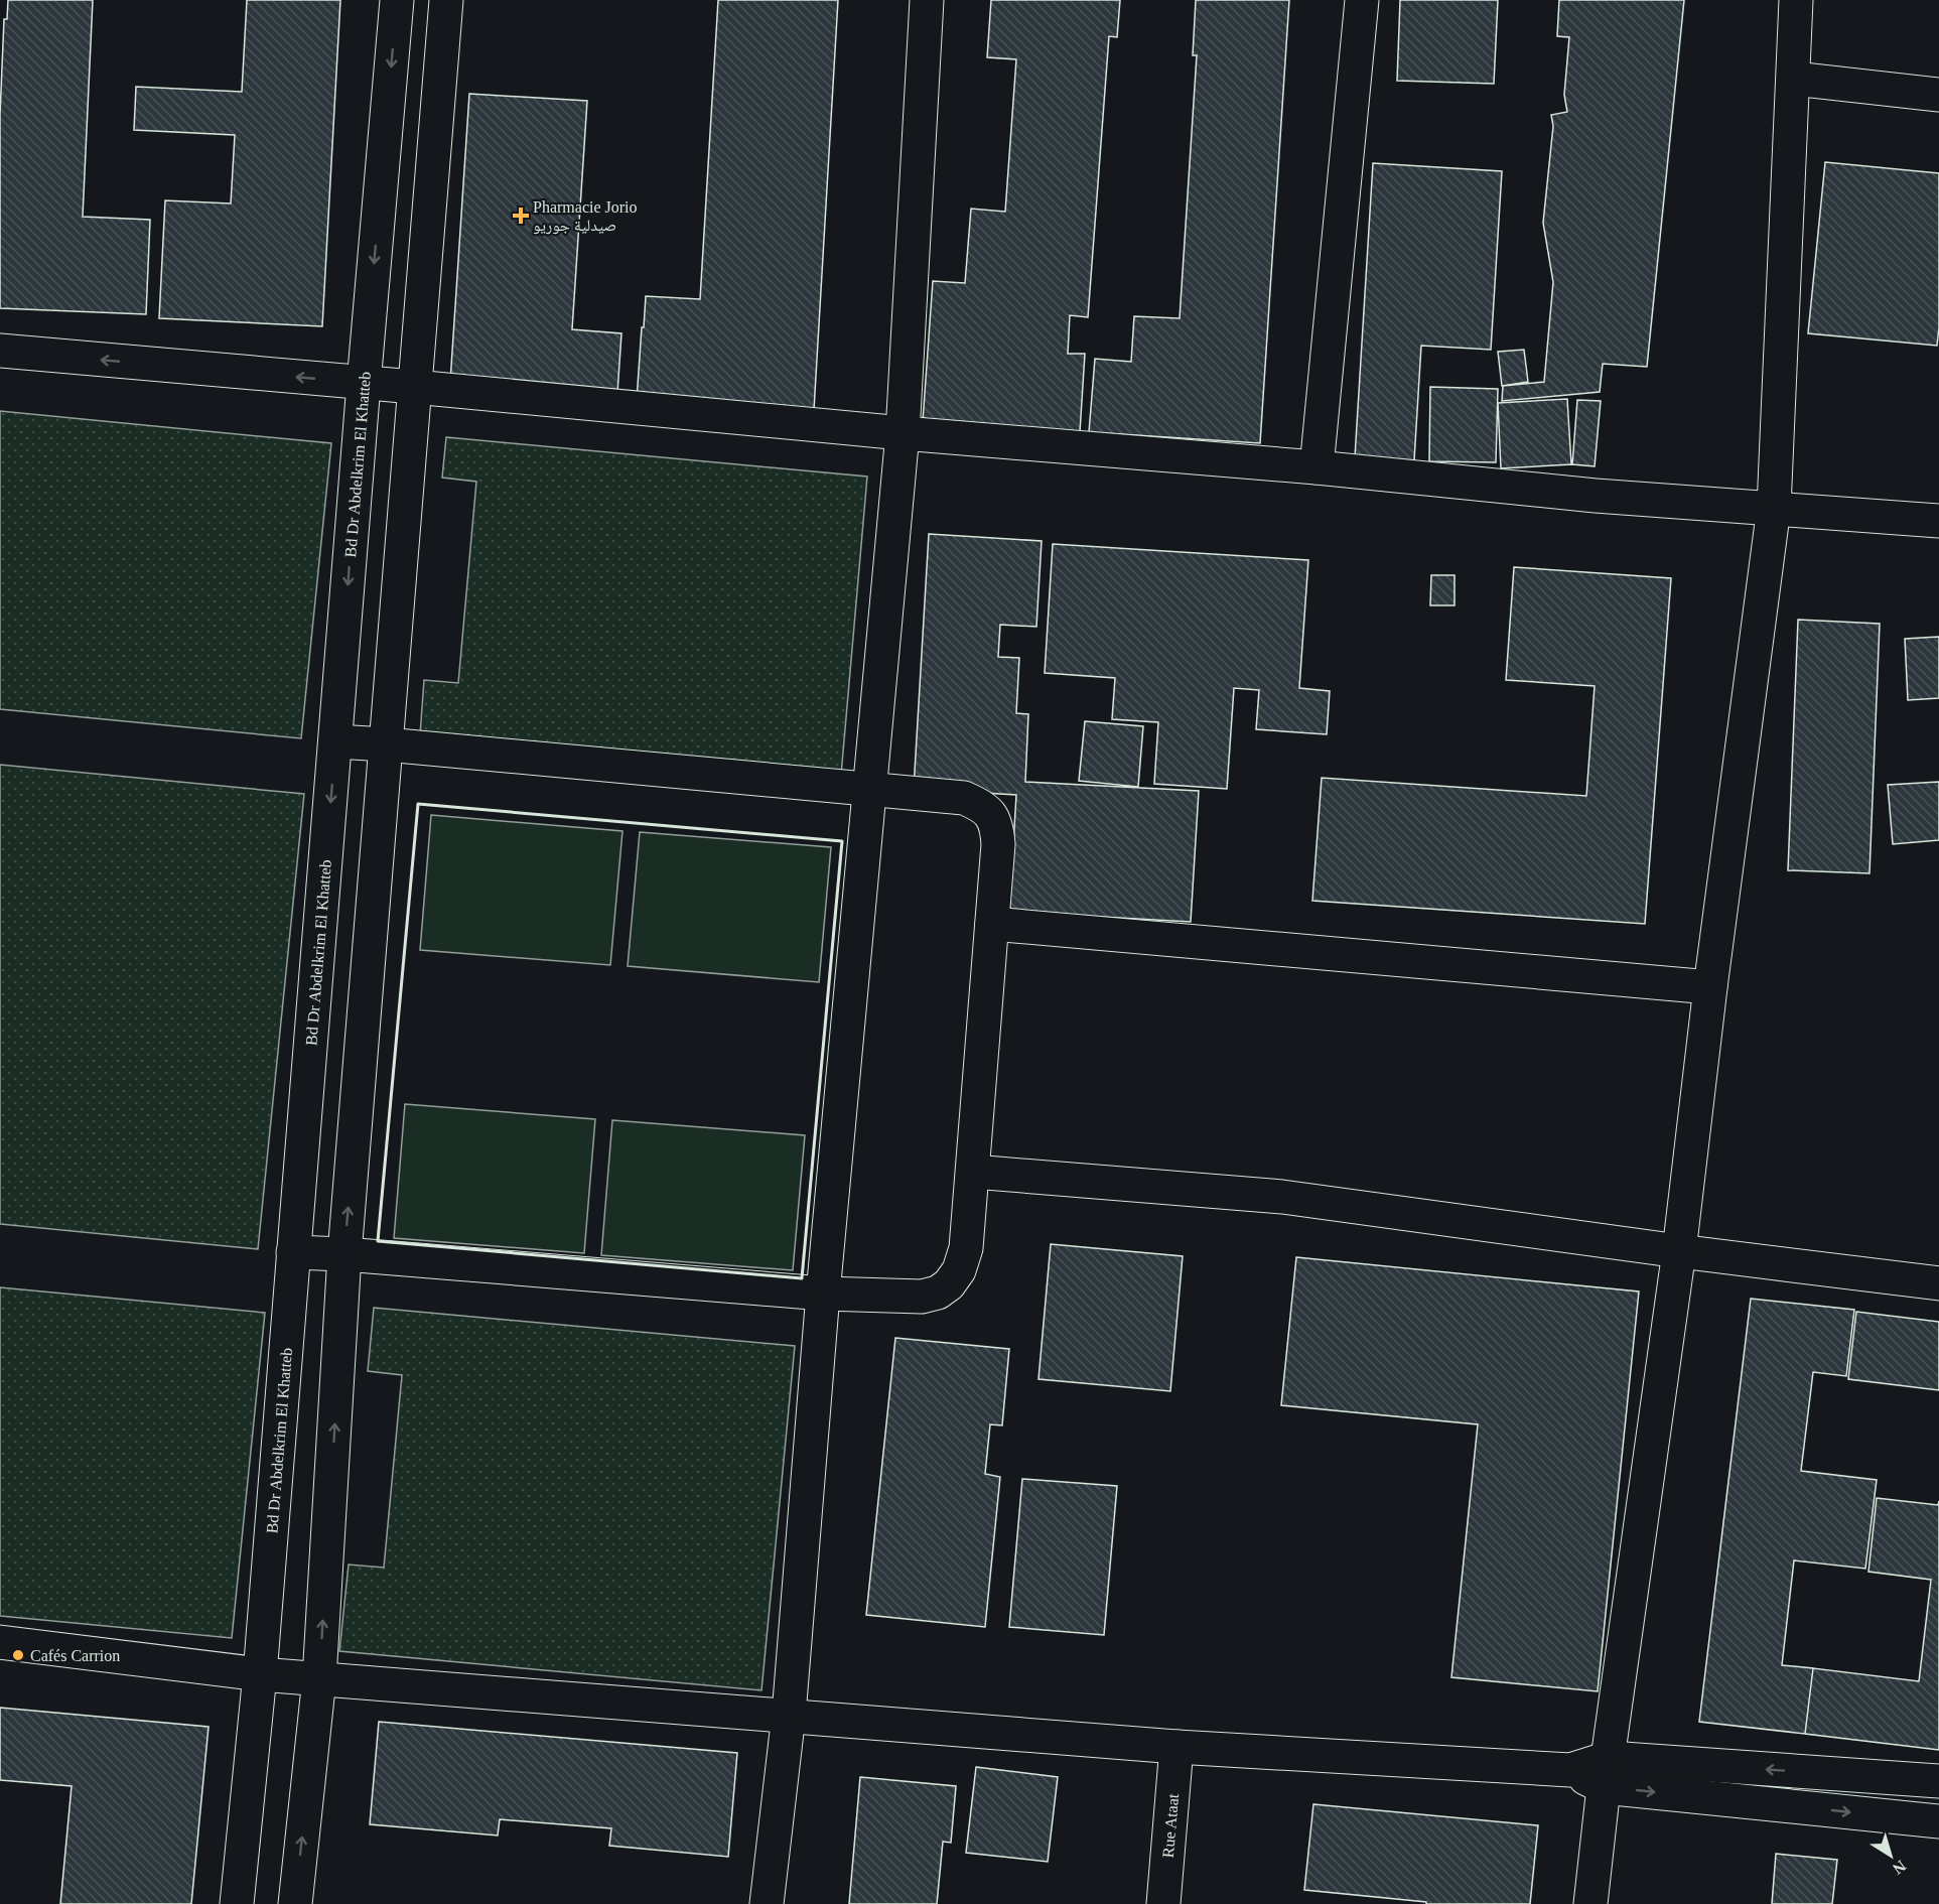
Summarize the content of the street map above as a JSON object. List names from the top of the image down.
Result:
{
  "streets": {
    "street": ["Bd Dr Abdelkrim El Khatteb", "Rue Ataat"]
  },
  "places": {
    "health": ["Pharmacie Jorio صيدلية جوريو"],
    "other": ["Cafés Carrion"]
  },
  "north": "bottom right"
}
